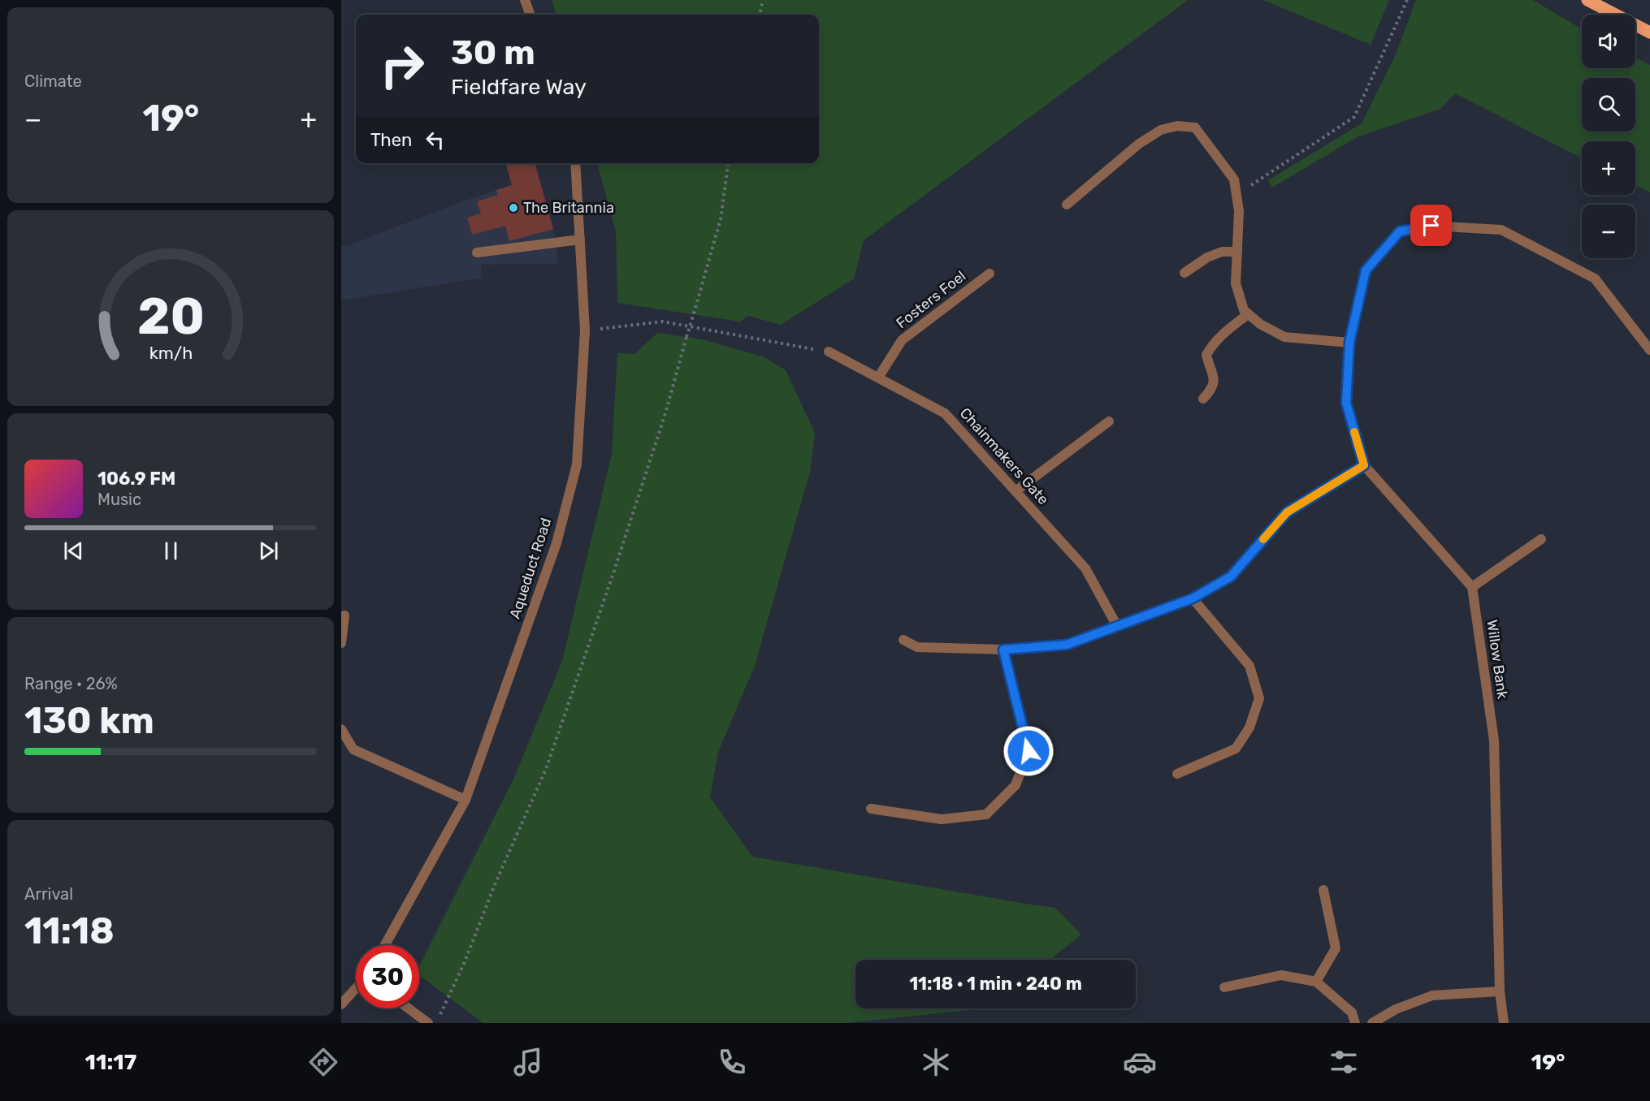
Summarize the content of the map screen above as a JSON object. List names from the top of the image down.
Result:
{
  "streets": {
    "street": [
      "Fosters Foel",
      "Chainmakers Gate",
      "Aqueduct Road",
      "Willow Bank"
    ]
  },
  "crossings": [
    ["Fosters Foel", "Chainmakers Gate"]
  ],
  "places": ["The Britannia"],
  "page": {
    "tile": [
      "Climate",
      ["Range · 26%", "130 km"],
      ["Arrival", "11:18"]
    ],
    "map_buttons": ["+", "−"],
    "turn": ["30 m", "Fieldfare Way"],
    "heat": ["−", "19°", "+"],
    "then": "Then",
    "song": ["106.9 FM", "Music"],
    "limit": "30",
    "trip": "11:18 · 1 min · 240 m",
    "tabs": ["11:17", "19°"],
    "gauge": ["20", "km/h"]
  }
}
